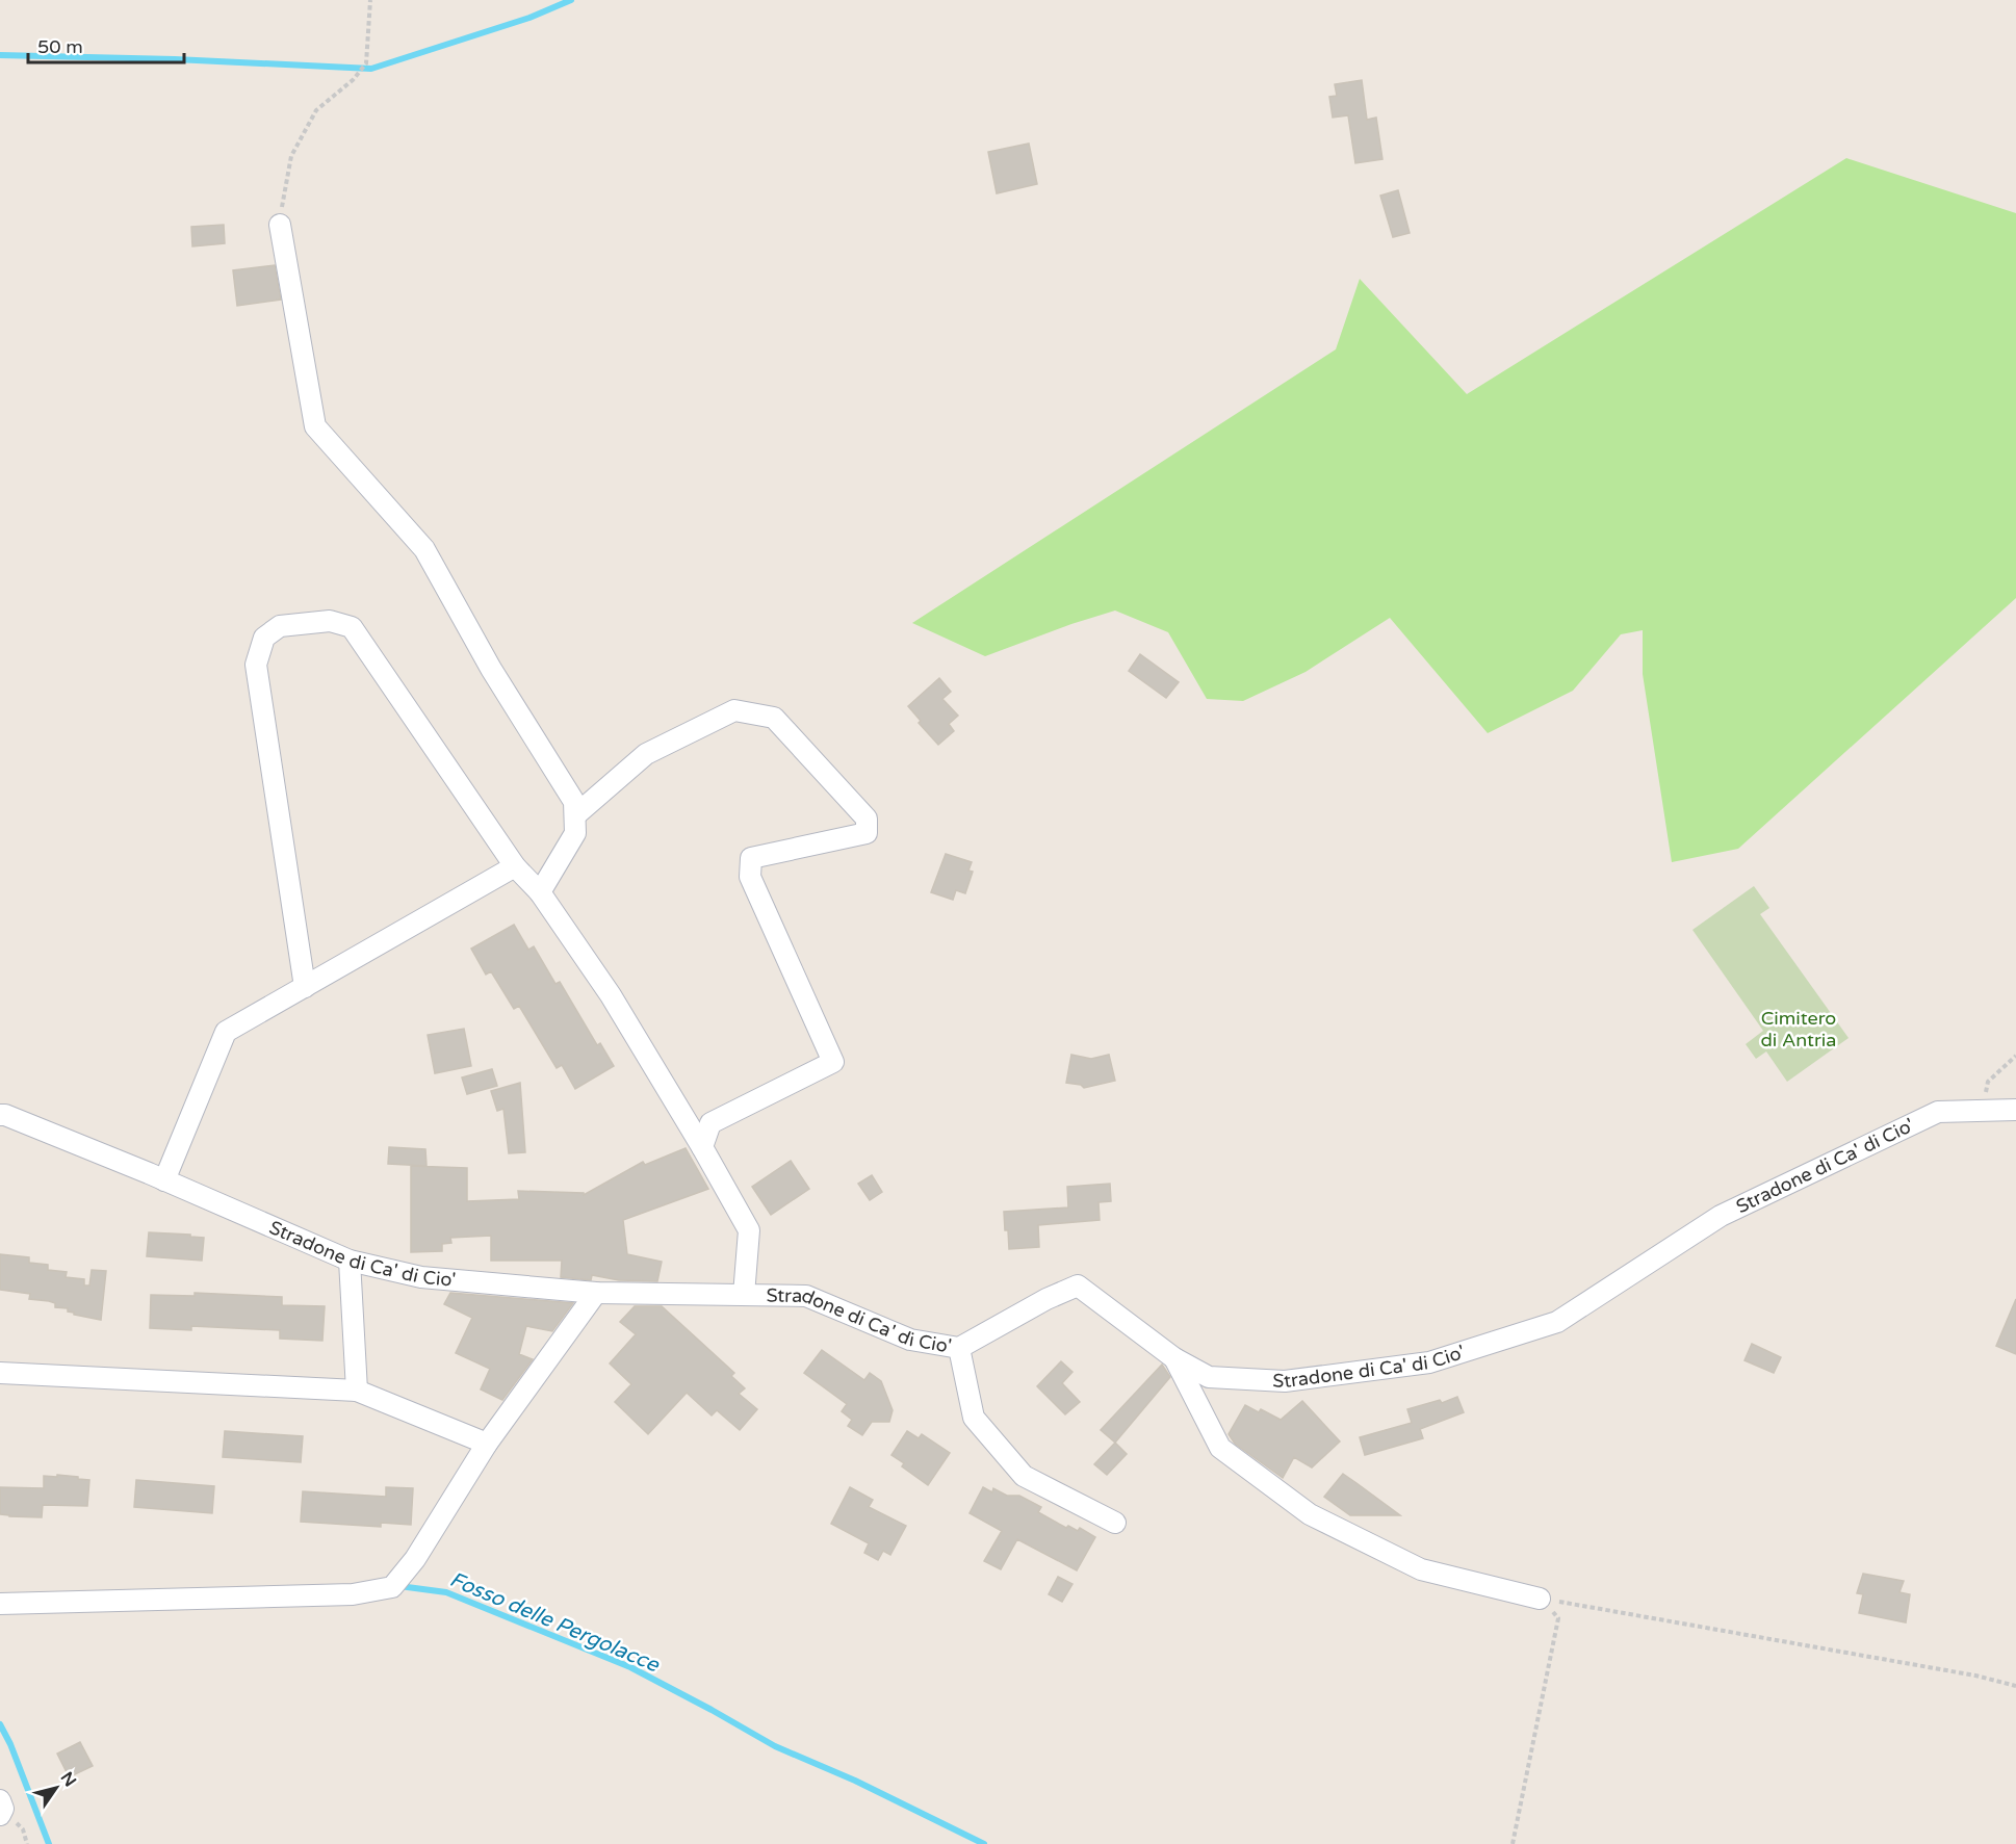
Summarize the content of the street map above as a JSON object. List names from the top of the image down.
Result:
{
  "streets": {
    "street": ["Stradone di Ca' di Cio'"]
  },
  "water": ["Fosso delle Pergolacce"],
  "parks": ["Cimitero di Antria"],
  "scale_bar": "50 m",
  "north": "top right"
}
